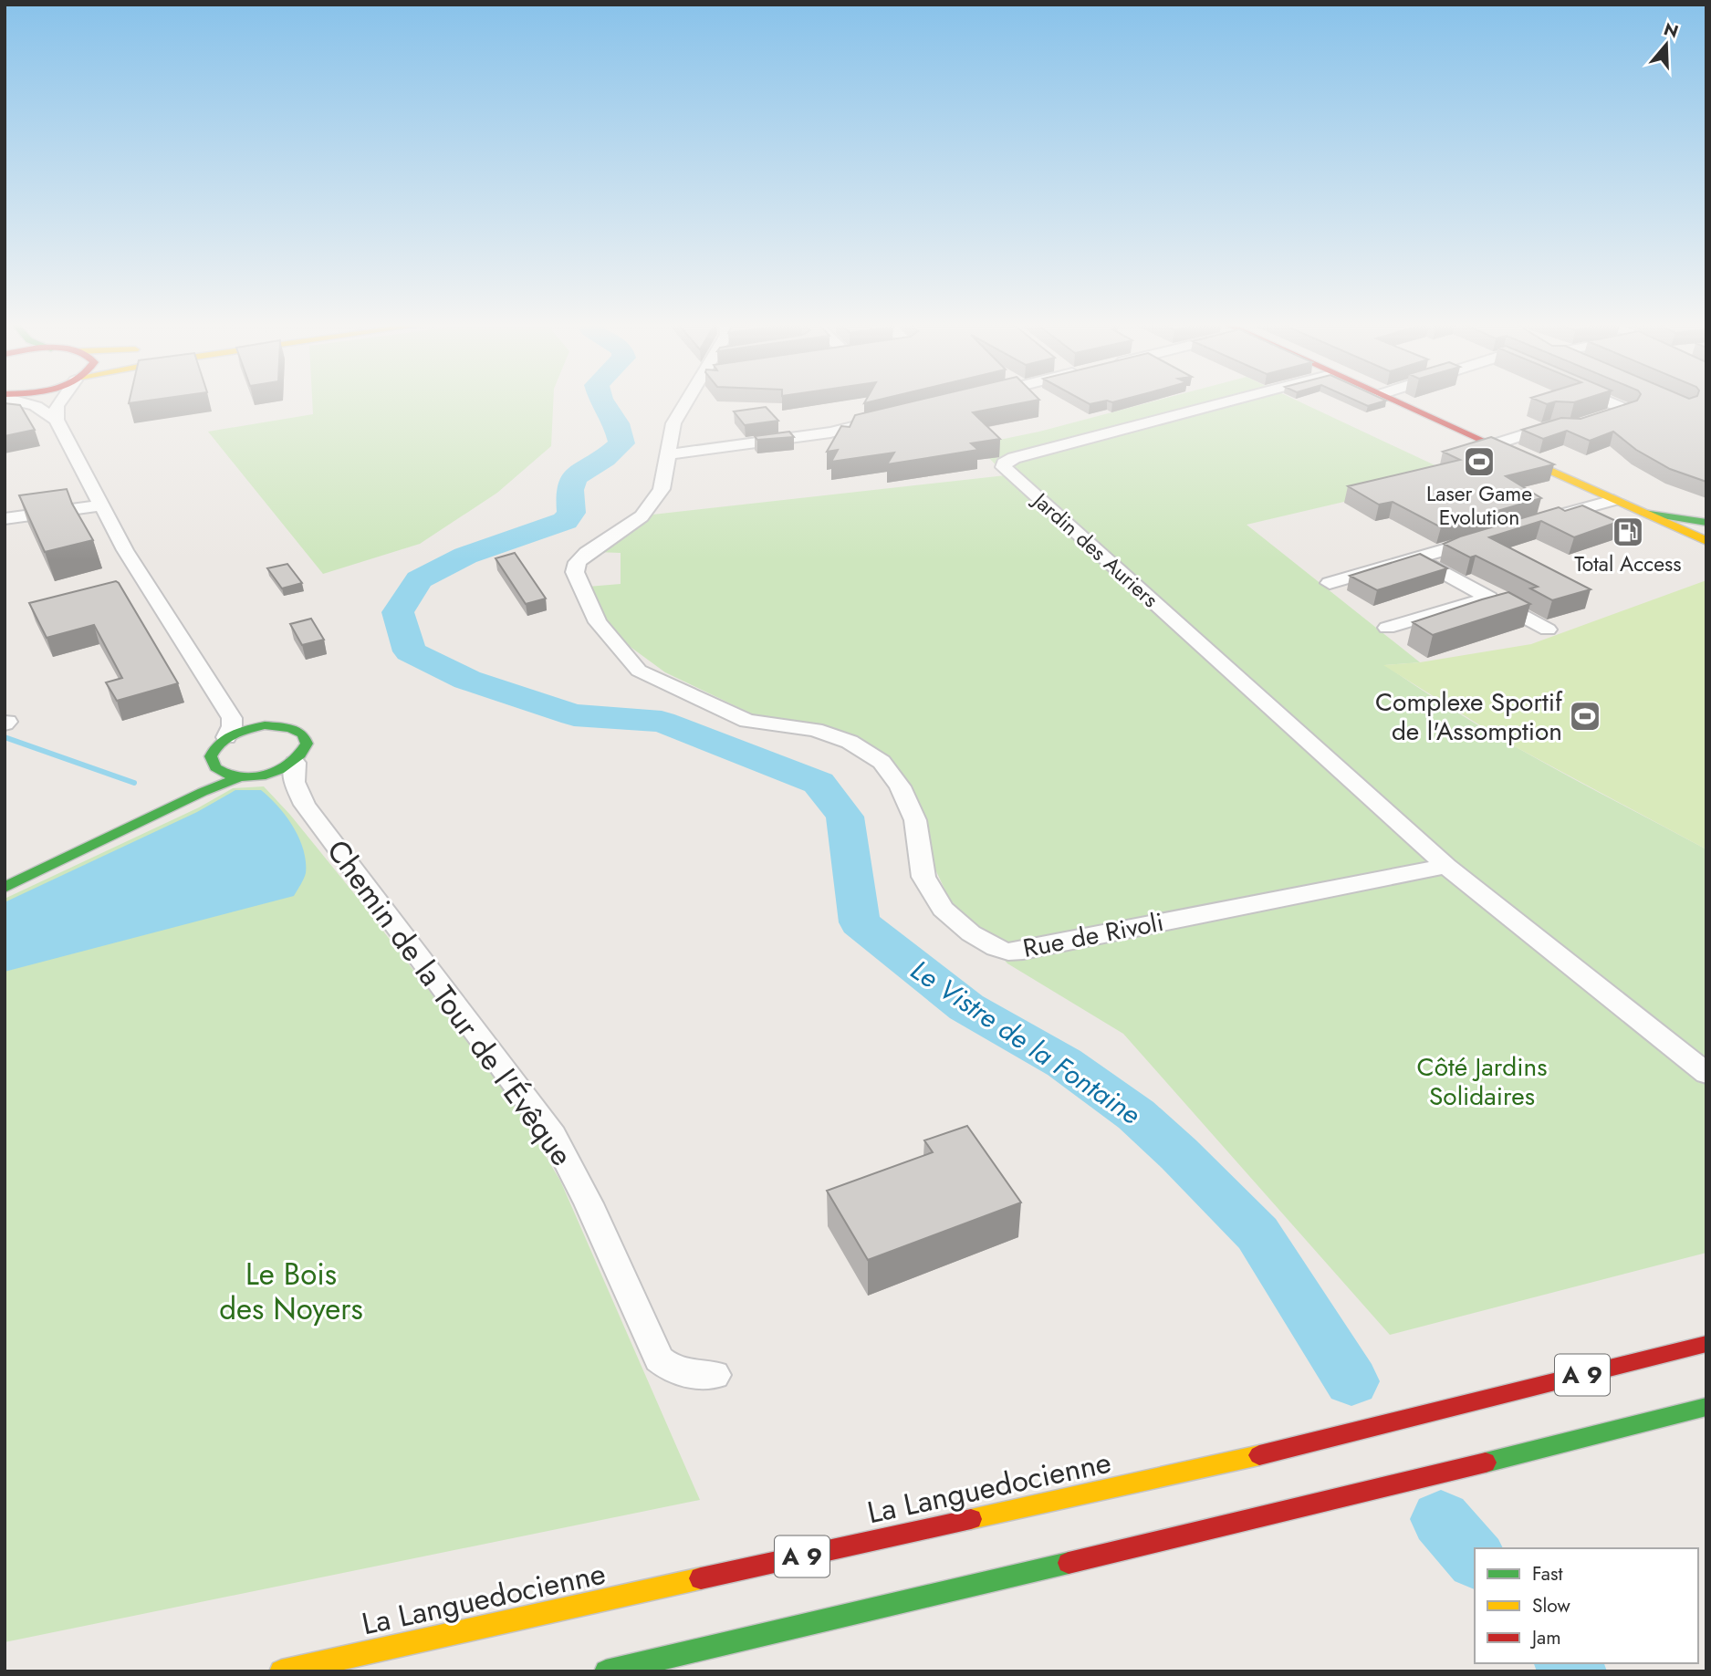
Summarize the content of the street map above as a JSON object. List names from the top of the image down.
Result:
{
  "streets": {
    "main road": ["A 9", "La Languedocienne"],
    "street": ["Jardin des Auriers", "Rue de Rivoli", "Chemin de la Tour de l'Évêque"]
  },
  "crossings": [
    ["Jardin des Auriers", "Rue de Rivoli"]
  ],
  "water": ["Le Vistre de la Fontaine"],
  "parks": ["Côté Jardins Solidaires", "Le Bois des Noyers"],
  "places": {
    "sports": ["Laser Game Evolution", "Complexe Sportif de l'Assomption"],
    "fuel station": ["Total Access"]
  },
  "legend": ["Fast", "Slow", "Jam"],
  "north": "top"
}
